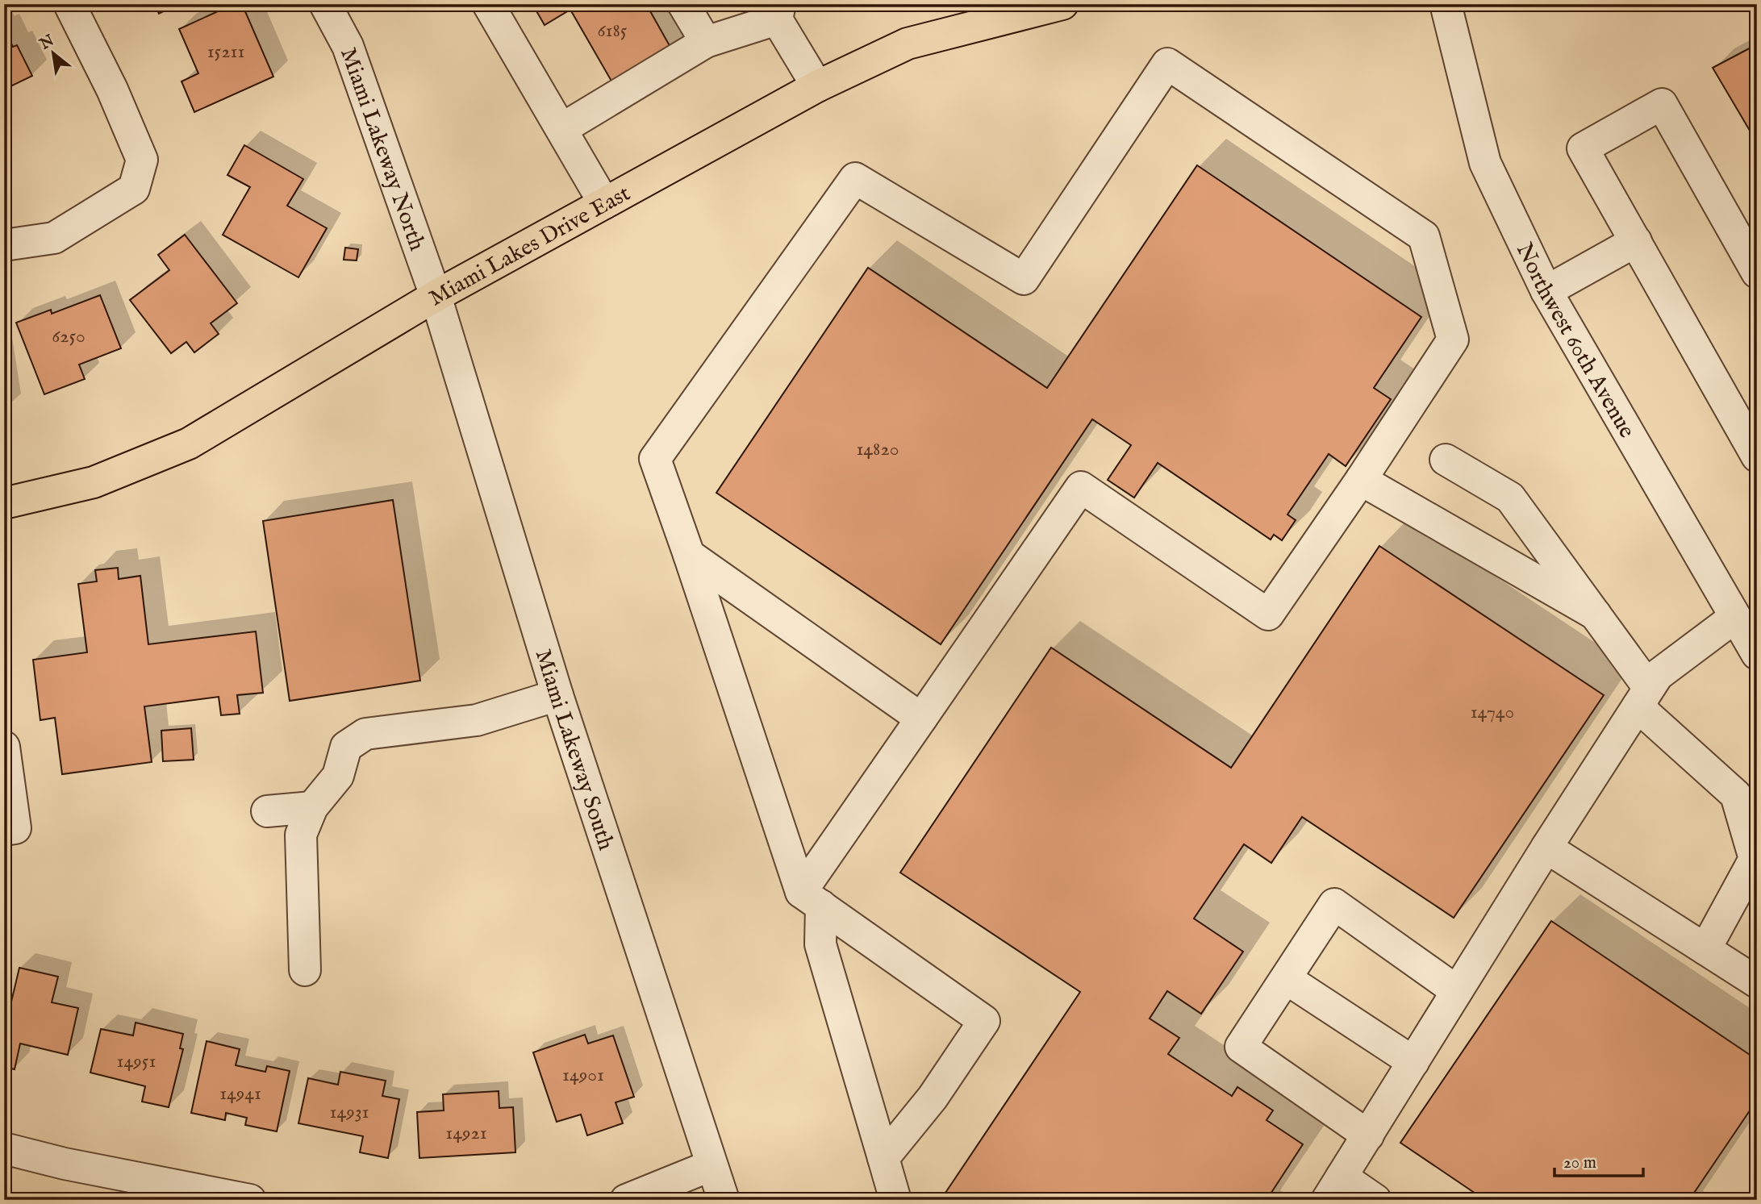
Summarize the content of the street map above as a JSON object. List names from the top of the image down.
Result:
{
  "streets": {
    "main road": ["Miami Lakes Drive East"],
    "street": ["Miami Lakeway North", "Northwest 60th Avenue", "Miami Lakeway South"]
  },
  "crossings": [
    ["Miami Lakeway North", "Miami Lakes Drive East"],
    ["Miami Lakeway North", "Miami Lakeway South"],
    ["Miami Lakes Drive East", "Miami Lakeway South"]
  ],
  "house_numbers": [
    "6185",
    "15211",
    "6250",
    "14820",
    "14740",
    "14951",
    "14901",
    "14941",
    "14931",
    "14921"
  ],
  "scale_bar": "20 m",
  "north": "top left"
}
